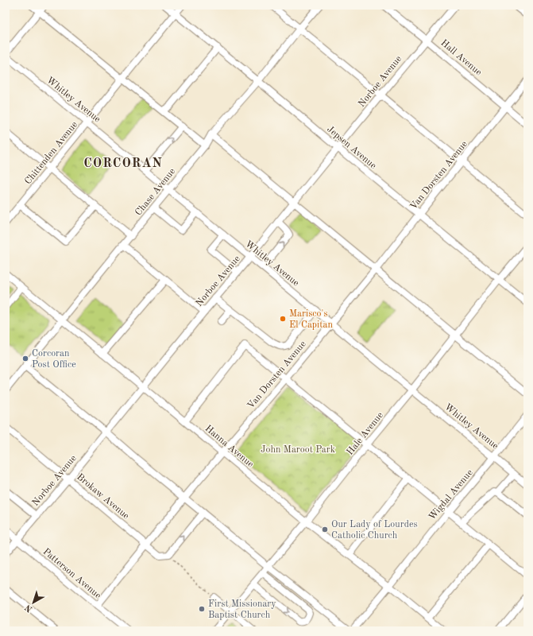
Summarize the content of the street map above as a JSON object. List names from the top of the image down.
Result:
{
  "streets": {
    "street": [
      "Hall Avenue",
      "Norboe Avenue",
      "Whitley Avenue",
      "Jepsen Avenue",
      "Chittenden Avenue",
      "Van Dorsten Avenue",
      "Chase Avenue",
      "Hale Avenue",
      "Hanna Avenue",
      "Wigdal Avenue",
      "Brokaw Avenue",
      "Patterson Avenue"
    ]
  },
  "crossings": [
    ["Hall Avenue", "Norboe Avenue"],
    ["Hall Avenue", "Van Dorsten Avenue"],
    ["Norboe Avenue", "Whitley Avenue"],
    ["Norboe Avenue", "Jepsen Avenue"],
    ["Norboe Avenue", "Hanna Avenue"],
    ["Norboe Avenue", "Brokaw Avenue"],
    ["Norboe Avenue", "Patterson Avenue"],
    ["Whitley Avenue", "Chittenden Avenue"],
    ["Whitley Avenue", "Van Dorsten Avenue"],
    ["Whitley Avenue", "Chase Avenue"],
    ["Whitley Avenue", "Hale Avenue"],
    ["Whitley Avenue", "Wigdal Avenue"],
    ["Jepsen Avenue", "Chittenden Avenue"],
    ["Jepsen Avenue", "Van Dorsten Avenue"],
    ["Jepsen Avenue", "Chase Avenue"],
    ["Jepsen Avenue", "Hale Avenue"],
    ["Van Dorsten Avenue", "Hanna Avenue"],
    ["Van Dorsten Avenue", "Brokaw Avenue"],
    ["Van Dorsten Avenue", "Patterson Avenue"],
    ["Chase Avenue", "Hanna Avenue"],
    ["Hale Avenue", "Hanna Avenue"],
    ["Hanna Avenue", "Wigdal Avenue"]
  ],
  "districts": ["CORCORAN"],
  "parks": ["John Maroot Park"],
  "places": [
    "Marisco's El Capitan",
    "Corcoran Post Office",
    "Our Lady of Lourdes Catholic Church",
    "First Missionary Baptist Church"
  ],
  "north": "bottom left"
}
